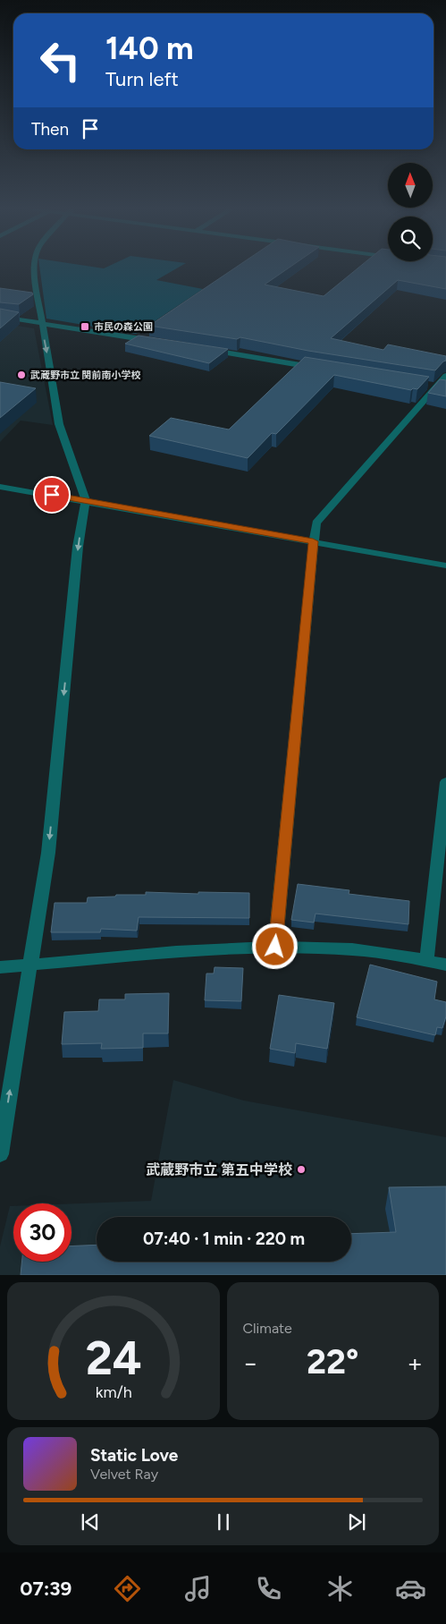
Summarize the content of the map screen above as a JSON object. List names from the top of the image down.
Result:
{
  "places": {
    "transit": ["市民の森公園"],
    "other": ["武蔵野市立 関前南小学校", "武蔵野市立 第五中学校"]
  },
  "north": "top",
  "page": {
    "turn": ["140 m", "Turn left"],
    "then": "Then",
    "limit": "30",
    "trip": "07:40 · 1 min · 220 m",
    "tile": "Climate",
    "heat": ["−", "22°", "+"],
    "song": ["Static Love", "Velvet Ray"],
    "tabs": "07:39",
    "gauge": ["24", "km/h"]
  }
}
